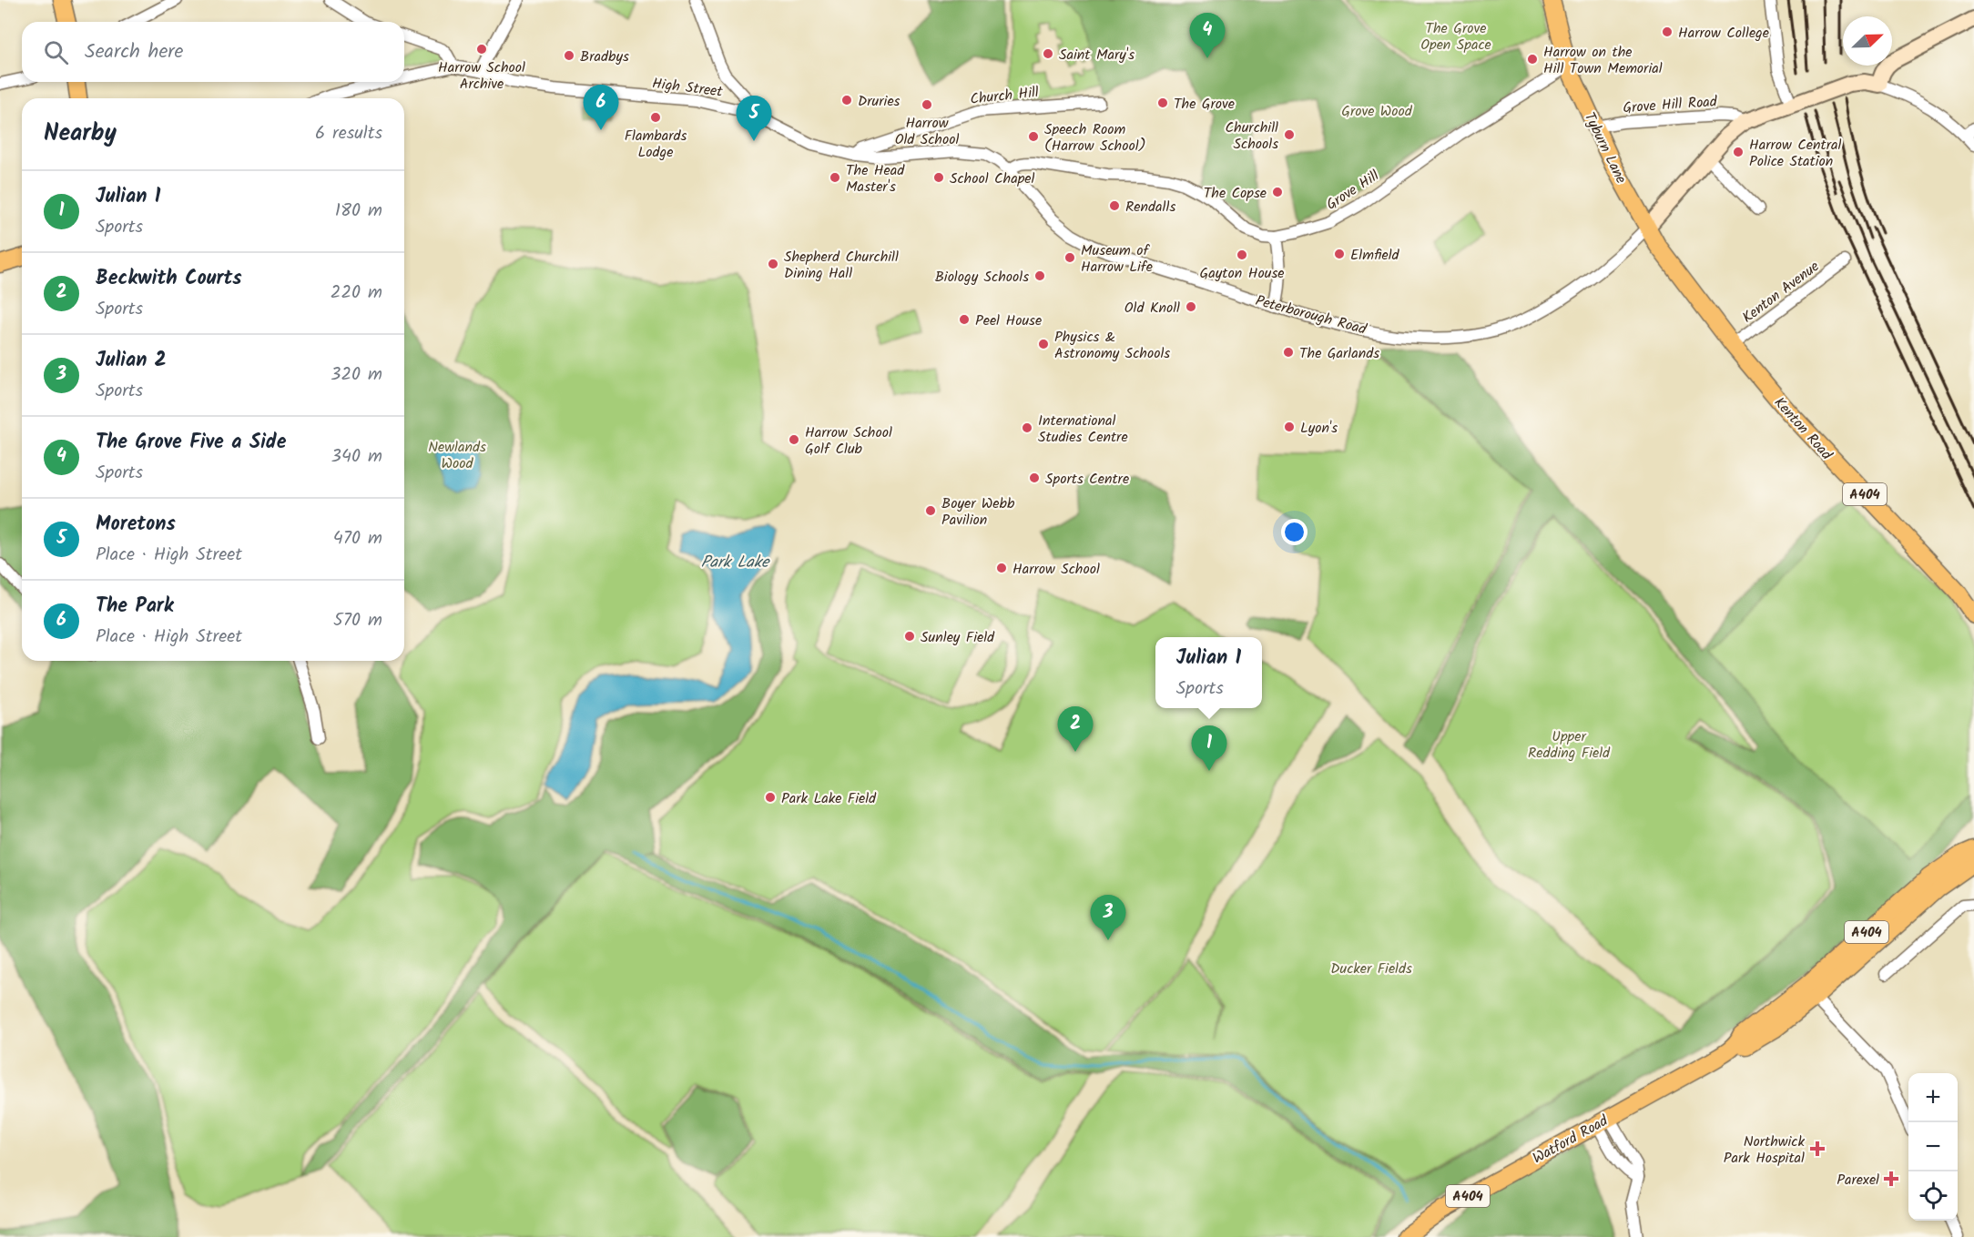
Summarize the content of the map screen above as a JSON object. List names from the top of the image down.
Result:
{
  "streets": {
    "main road": [
      "Tyburn Lane",
      "Peterborough Road",
      "Kenton Road",
      "A404",
      "Watford Road"
    ],
    "street": [
      "High Street",
      "Church Hill",
      "Grove Hill Road",
      "Grove Hill",
      "Kenton Avenue"
    ]
  },
  "crossings": [
    ["High Street", "Church Hill"],
    ["High Street", "Grove Hill"],
    ["High Street", "Peterborough Road"],
    ["Grove Hill Road", "Tyburn Lane"],
    ["Grove Hill Road", "Peterborough Road"],
    ["Tyburn Lane", "Grove Hill"],
    ["Tyburn Lane", "Peterborough Road"],
    ["Tyburn Lane", "Kenton Road"],
    ["Tyburn Lane", "A404"],
    ["Grove Hill", "Peterborough Road"],
    ["Grove Hill", "A404"],
    ["Kenton Avenue", "Kenton Road"],
    ["Peterborough Road", "Kenton Road"]
  ],
  "water": ["Park Lake"],
  "parks": [
    "The Grove Open Space",
    "Grove Wood",
    "Newlands Wood",
    "Upper Redding Field",
    "Ducker Fields"
  ],
  "places": {
    "other": [
      "Harrow College",
      "Harrow School Archive",
      "Saint Mary's",
      "Bradbys",
      "Harrow on the Hill Town Memorial",
      "Druries",
      "The Grove",
      "Harrow Old School",
      "Flambards Lodge",
      "Churchill Schools",
      "Speech Room (Harrow School)",
      "Harrow Central Police Station",
      "The Head Master's",
      "School Chapel",
      "The Copse",
      "Rendalls",
      "Elmfield",
      "Gayton House",
      "Museum of Harrow Life",
      "Shepherd Churchill Dining Hall",
      "Biology Schools",
      "Old Knoll",
      "Peel House",
      "Physics & Astronomy Schools",
      "The Garlands",
      "Lyon's",
      "International Studies Centre",
      "Harrow School Golf Club",
      "Sports Centre",
      "Boyer Webb Pavilion",
      "Harrow School",
      "Sunley Field",
      "Park Lake Field"
    ],
    "health": ["Northwick Park Hospital", "Parexel"]
  },
  "north": "top right",
  "page": {
    "pins": [
      "4",
      "6",
      "5",
      "2",
      "1",
      "3"
    ],
    "search": "Search here",
    "heading": ["Nearby", "6 results"],
    "list": [
      {
        "mark": "1",
        "name": "Julian 1",
        "note": "Sports",
        "value": "180 m"
      },
      {
        "mark": "2",
        "name": "Beckwith Courts",
        "note": "Sports",
        "value": "220 m"
      },
      {
        "mark": "3",
        "name": "Julian 2",
        "note": "Sports",
        "value": "320 m"
      },
      {
        "mark": "4",
        "name": "The Grove Five a Side",
        "note": "Sports",
        "value": "340 m"
      },
      {
        "mark": "5",
        "name": "Moretons",
        "note": "Place · High Street",
        "value": "470 m"
      },
      {
        "mark": "6",
        "name": "The Park",
        "note": "Place · High Street",
        "value": "570 m"
      }
    ],
    "popup": ["Julian 1", "Sports"],
    "map_buttons": ["+", "−"]
  }
}
